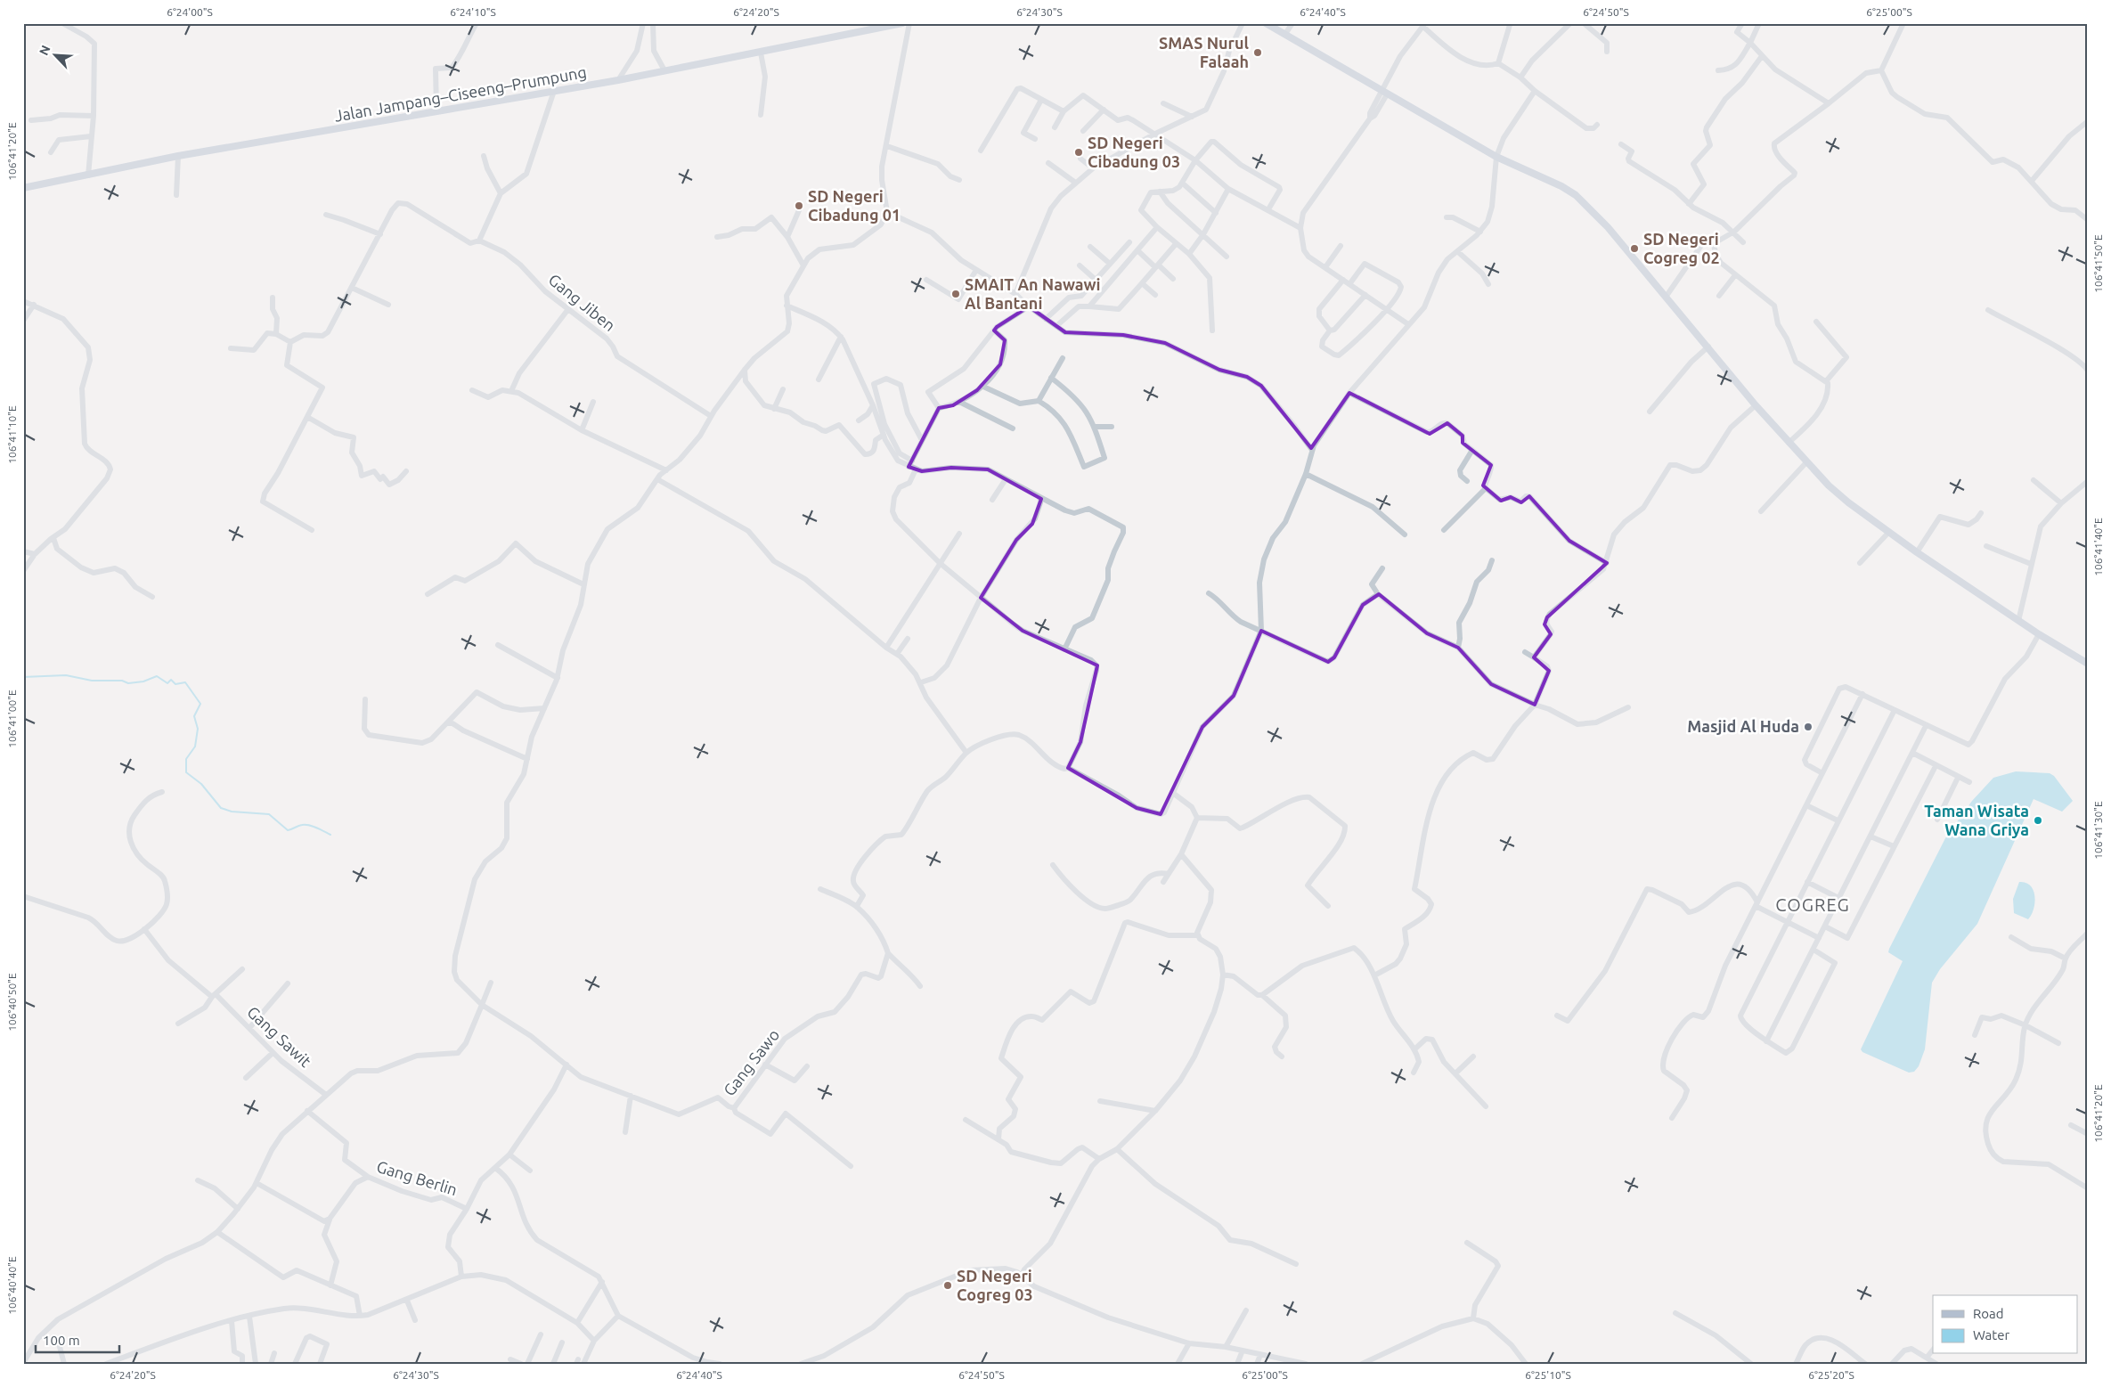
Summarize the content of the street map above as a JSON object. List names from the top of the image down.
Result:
{
  "streets": {
    "main road": ["Jalan Jampang–Ciseeng–Prumpung"],
    "street": [
      "Gang Jiben",
      "Gang Sawit",
      "Gang Sawo",
      "Gang Berlin"
    ]
  },
  "crossings": [
    ["Gang Jiben", "Gang Sawo"]
  ],
  "districts": ["COGREG"],
  "places": [
    "SMAS Nurul Falaah",
    "SD Negeri Cibadung 03",
    "SD Negeri Cibadung 01",
    "SD Negeri Cogreg 02",
    "SMAIT An Nawawi Al Bantani",
    "Masjid Al Huda",
    "Taman Wisata Wana Griya",
    "SD Negeri Cogreg 03"
  ],
  "legend": ["Road", "Water"],
  "scale_bar": "100 m",
  "north": "top left",
  "coordinates": [
    "6°24'00\"S",
    "6°24'10\"S",
    "6°24'20\"S",
    "6°24'30\"S",
    "6°24'40\"S",
    "6°24'50\"S",
    "6°25'00\"S",
    "106°41'20\"E",
    "106°41'50\"E",
    "106°41'10\"E",
    "106°41'40\"E",
    "106°41'00\"E",
    "106°41'30\"E",
    "106°40'50\"E",
    "106°40'40\"E",
    "6°25'10\"S",
    "6°25'20\"S"
  ]
}
